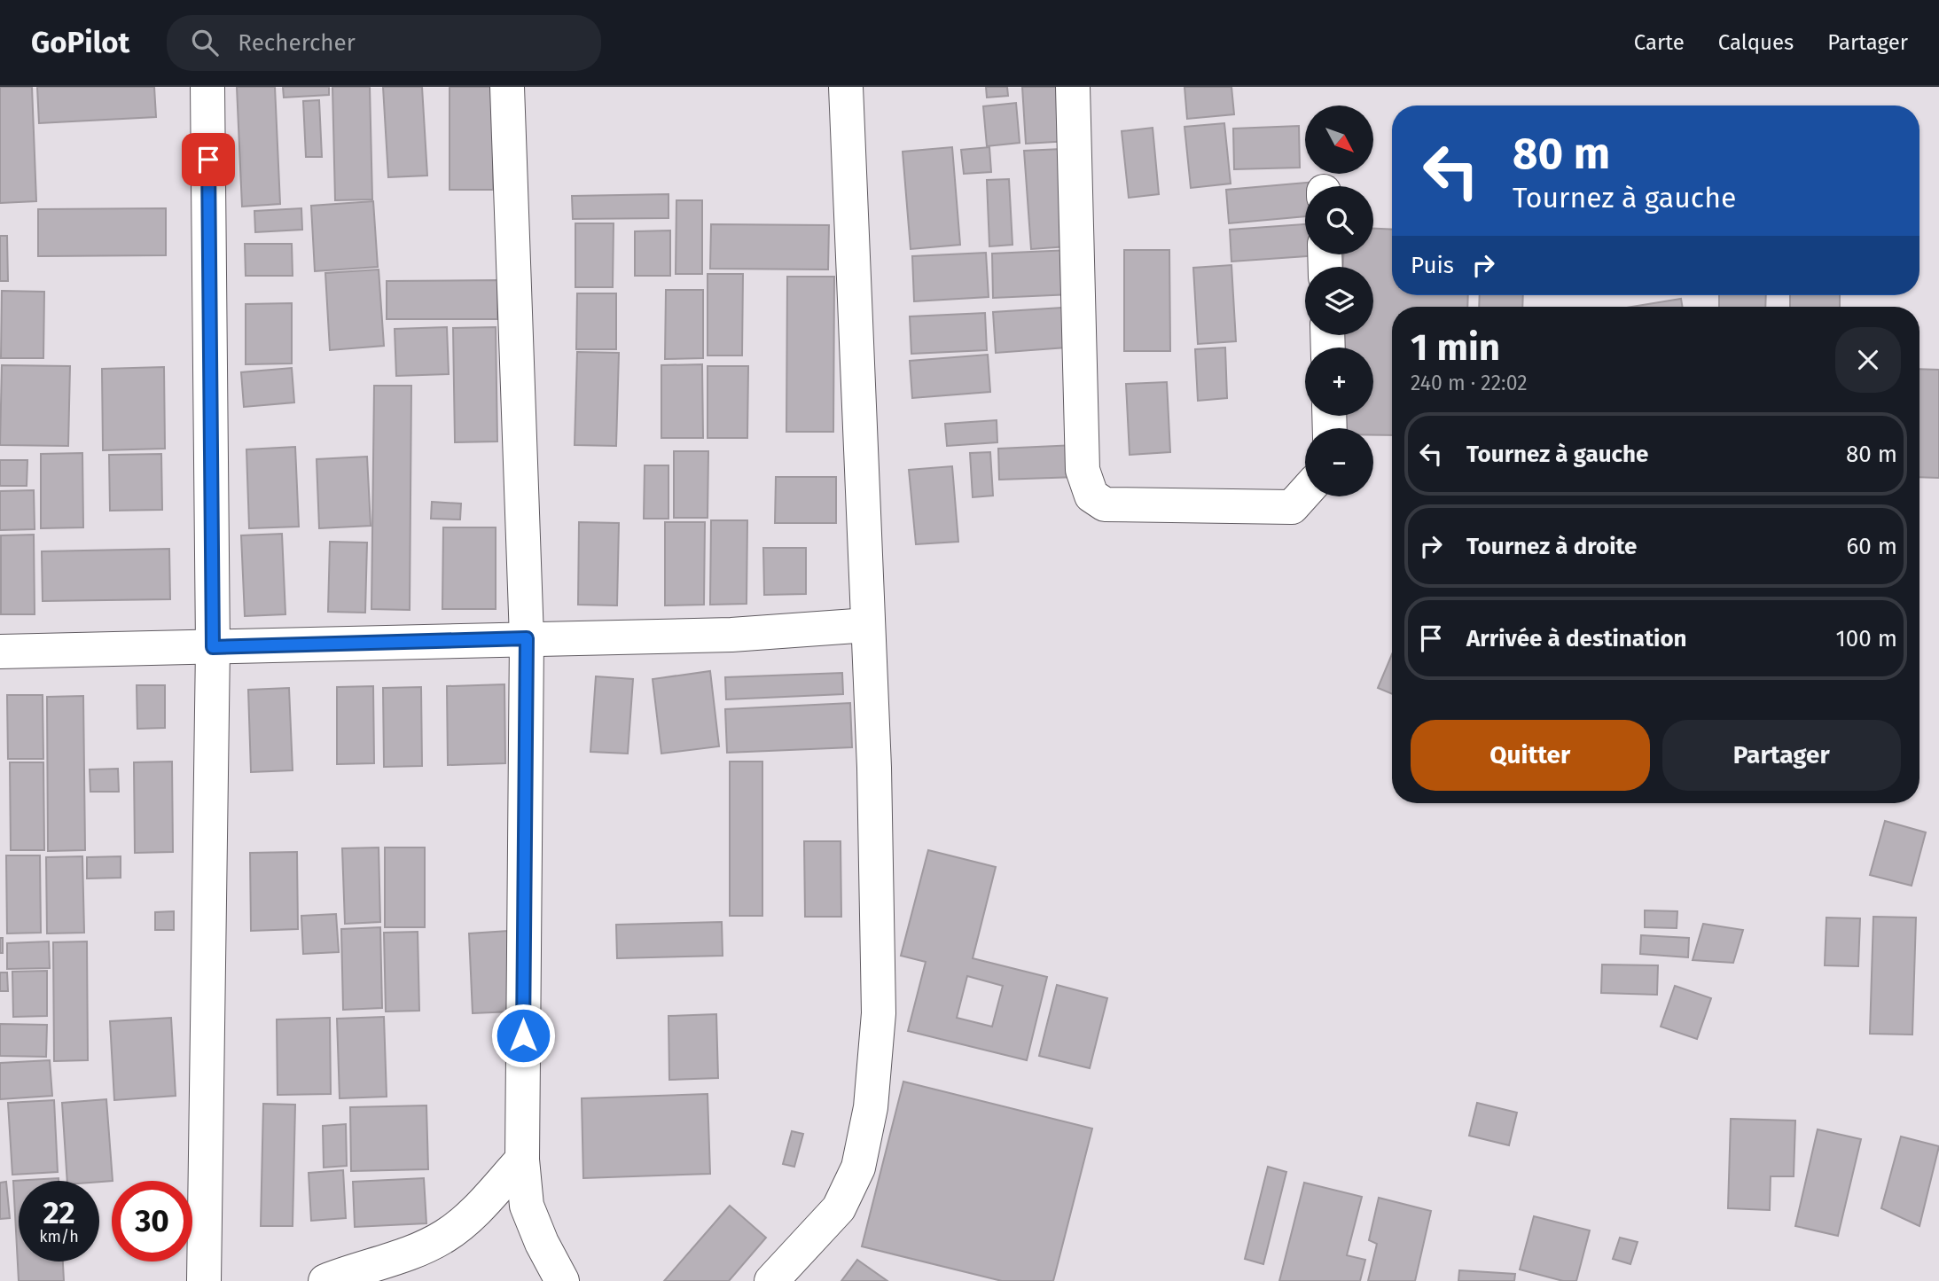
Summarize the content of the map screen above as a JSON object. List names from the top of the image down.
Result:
{
  "north": "bottom right",
  "page": {
    "header": "GoPilot",
    "search": "Rechercher",
    "nav": ["Carte", "Calques", "Partager"],
    "map_buttons": ["+", "−"],
    "turn": ["80 m", "Tournez à gauche"],
    "then": "Puis",
    "heading": ["1 min", "240 m · 22:02"],
    "list": [
      {
        "name": "Tournez à gauche",
        "value": "80 m"
      },
      {
        "name": "Tournez à droite",
        "value": "60 m"
      },
      {
        "name": "Arrivée à destination",
        "value": "100 m"
      }
    ],
    "buttons": ["Quitter", "Partager"],
    "speed": "22 km/h",
    "limit": "30"
  }
}
